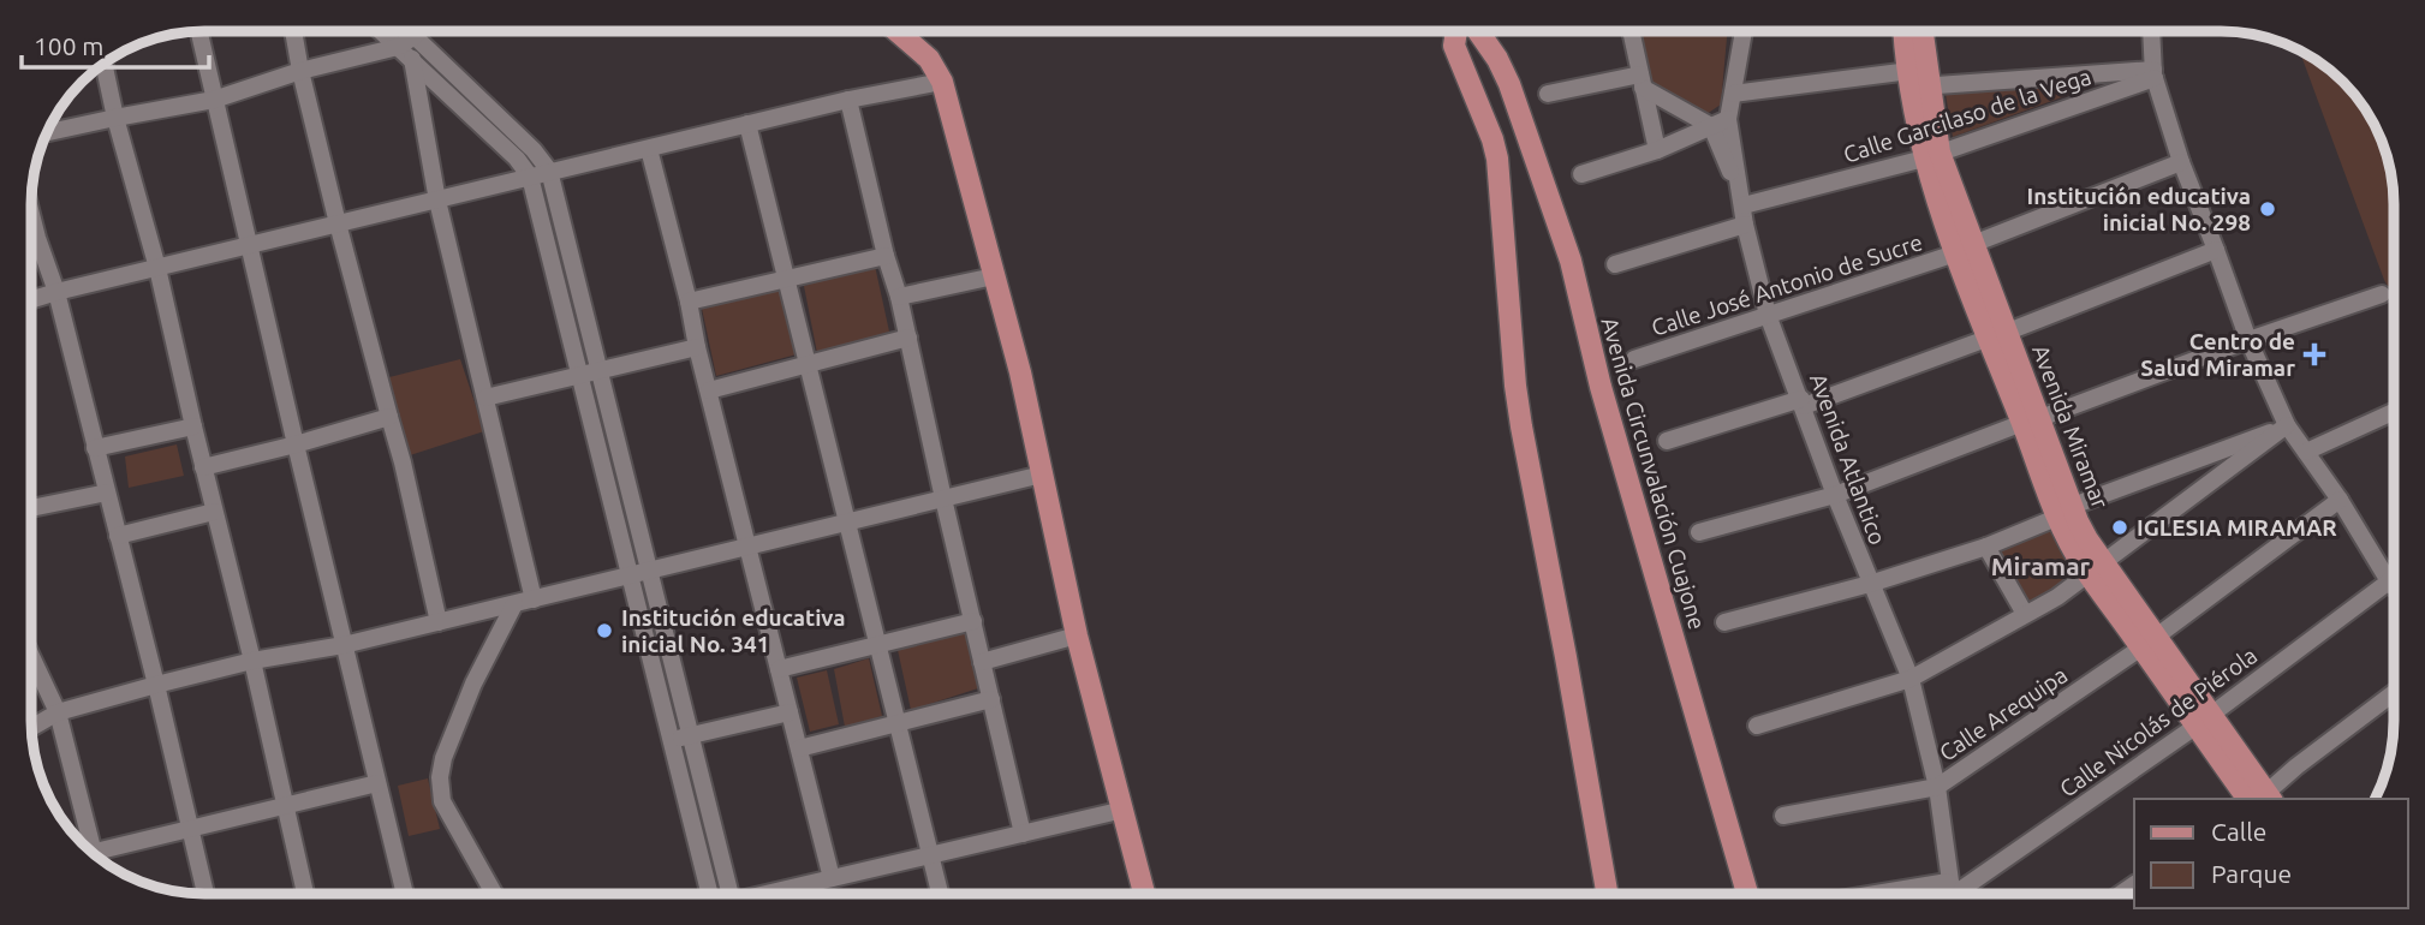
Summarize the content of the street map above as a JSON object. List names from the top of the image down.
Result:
{
  "streets": {
    "main road": ["Avenida Miramar", "Avenida Circunvalación Cuajone"],
    "street": [
      "Calle Garcilaso de la Vega",
      "Calle José Antonio de Sucre",
      "Avenida Atlantico",
      "Calle Arequipa",
      "Calle Nicolás de Piérola"
    ]
  },
  "crossings": [
    ["Calle Garcilaso de la Vega", "Avenida Miramar"],
    ["Calle Garcilaso de la Vega", "Avenida Atlantico"],
    ["Calle José Antonio de Sucre", "Avenida Miramar"],
    ["Calle José Antonio de Sucre", "Avenida Atlantico"],
    ["Avenida Miramar", "Calle Arequipa"],
    ["Avenida Miramar", "Calle Nicolás de Piérola"],
    ["Avenida Atlantico", "Calle Arequipa"]
  ],
  "districts": ["Miramar"],
  "places": {
    "other": ["Institución educativa inicial No. 298", "IGLESIA MIRAMAR", "Institución educativa inicial No. 341"],
    "health": ["Centro de Salud Miramar"]
  },
  "legend": ["Calle", "Parque"],
  "scale_bar": "100 m"
}
